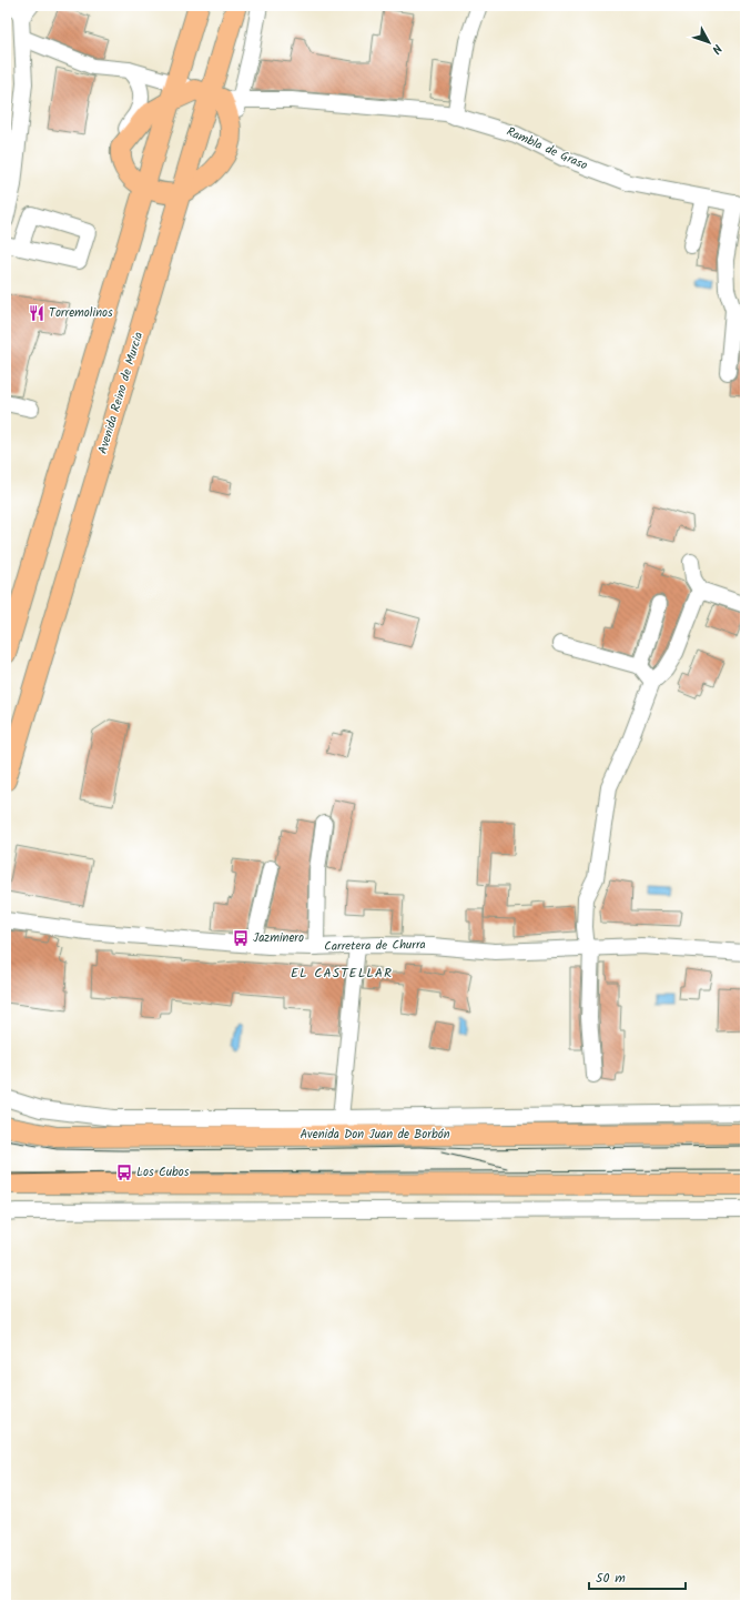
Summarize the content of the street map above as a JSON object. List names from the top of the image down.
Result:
{
  "streets": {
    "main road": ["Avenida Reino de Murcia", "Avenida Don Juan de Borbón"],
    "street": ["Rambla de Graso", "Carretera de Churra"]
  },
  "crossings": [
    ["Rambla de Graso", "Avenida Reino de Murcia"]
  ],
  "districts": ["EL CASTELLAR"],
  "places": {
    "restaurant": ["Torremolinos"],
    "bus stop": ["Jazminero", "Los Cubos"]
  },
  "scale_bar": "50 m",
  "north": "bottom right"
}
